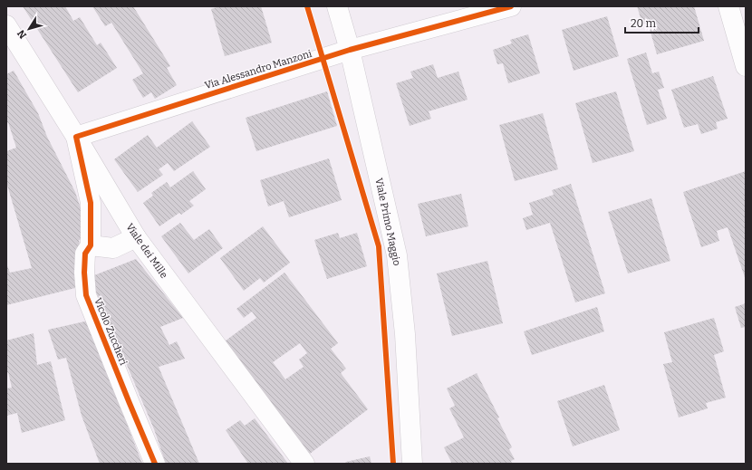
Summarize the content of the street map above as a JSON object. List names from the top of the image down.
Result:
{
  "streets": {
    "street": [
      "Via Alessandro Manzoni",
      "Viale Primo Maggio",
      "Viale dei Mille",
      "Vicolo Zuccheri"
    ]
  },
  "crossings": [
    ["Via Alessandro Manzoni", "Viale Primo Maggio"],
    ["Via Alessandro Manzoni", "Viale dei Mille"],
    ["Via Alessandro Manzoni", "Vicolo Zuccheri"],
    ["Viale dei Mille", "Vicolo Zuccheri"]
  ],
  "scale_bar": "20 m",
  "north": "bottom left"
}
